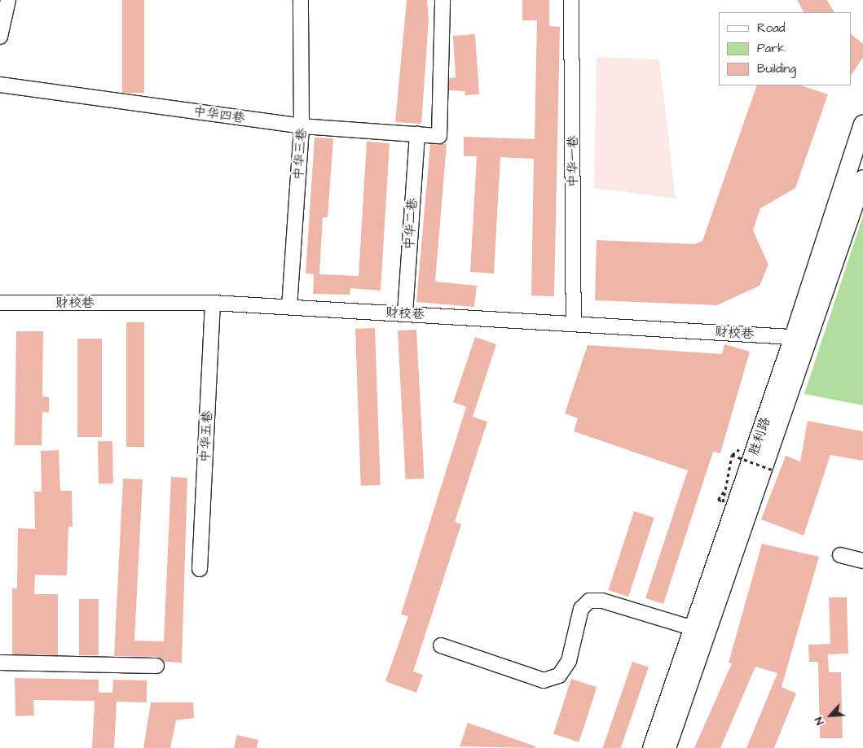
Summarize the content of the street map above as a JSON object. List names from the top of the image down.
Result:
{
  "streets": {
    "main road": ["胜利路"],
    "street": [
      "中华四巷",
      "中华三巷",
      "中华一巷",
      "中华二巷",
      "财校巷",
      "中华五巷"
    ]
  },
  "crossings": [
    ["中华四巷", "中华三巷"],
    ["中华四巷", "中华二巷"],
    ["中华三巷", "财校巷"],
    ["中华一巷", "财校巷"],
    ["中华二巷", "财校巷"],
    ["财校巷", "中华五巷"],
    ["财校巷", "胜利路"]
  ],
  "legend": ["Road", "Park", "Building"],
  "north": "bottom left"
}
